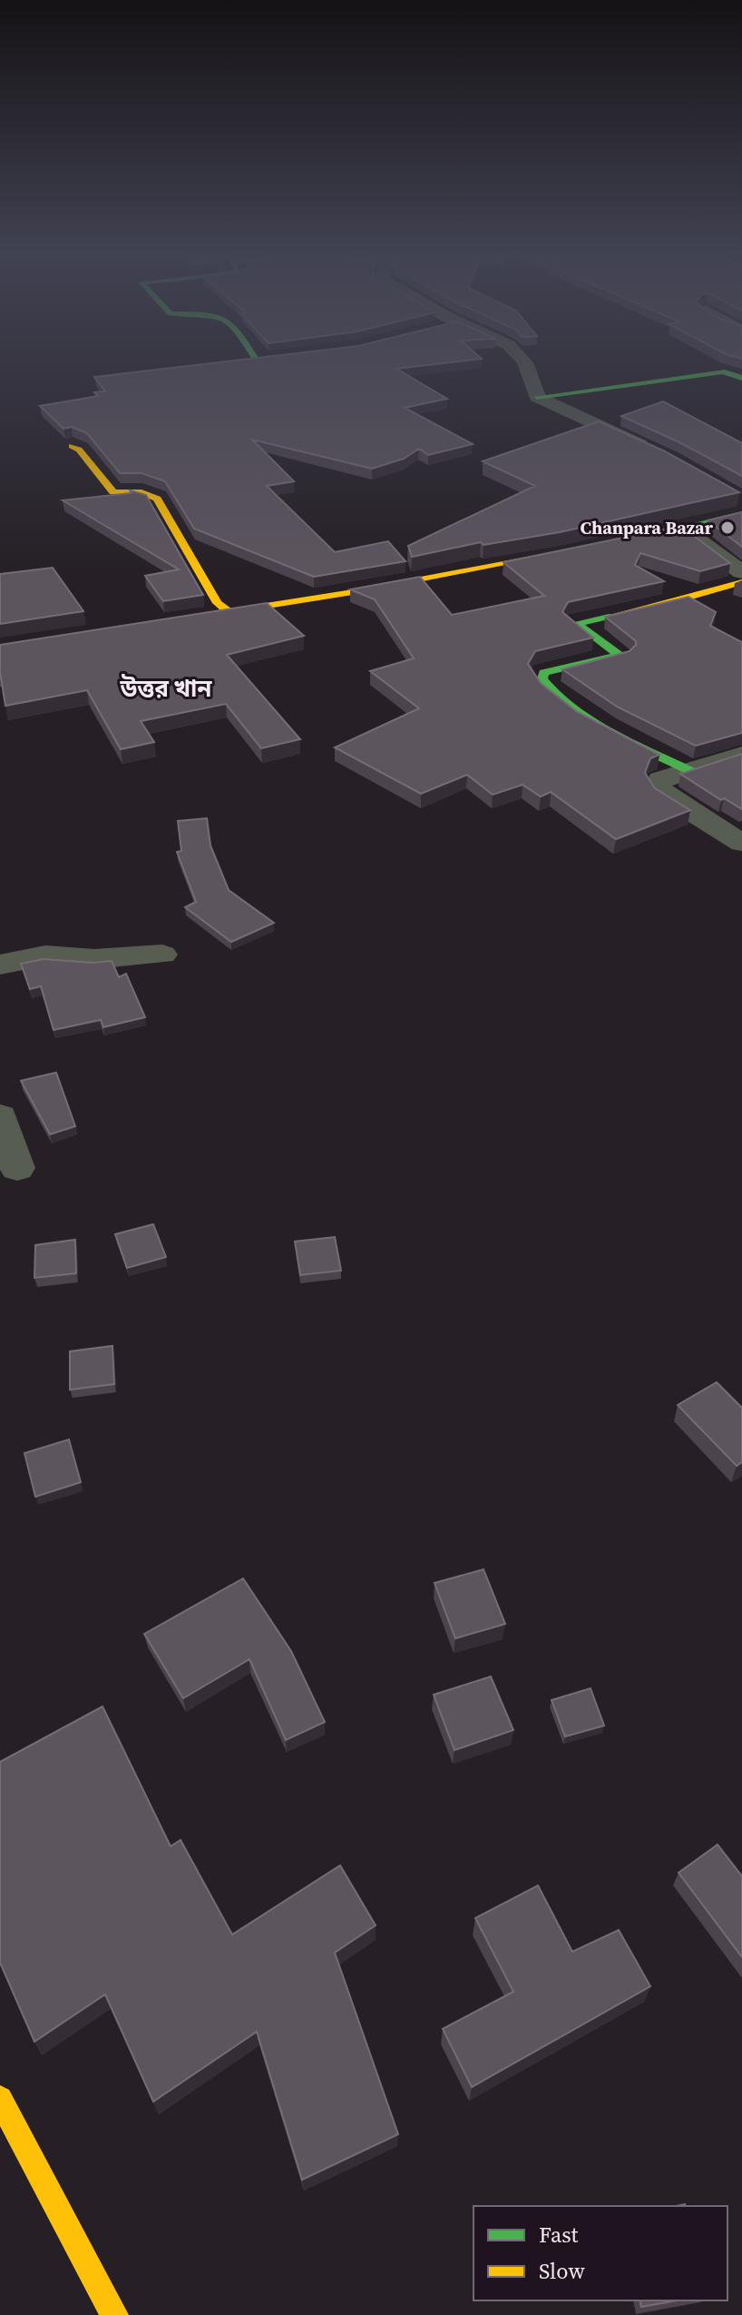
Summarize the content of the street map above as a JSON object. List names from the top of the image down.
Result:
{
  "districts": ["উত্তর খান"],
  "places": ["Chanpara Bazar"],
  "legend": ["Fast", "Slow"]
}
